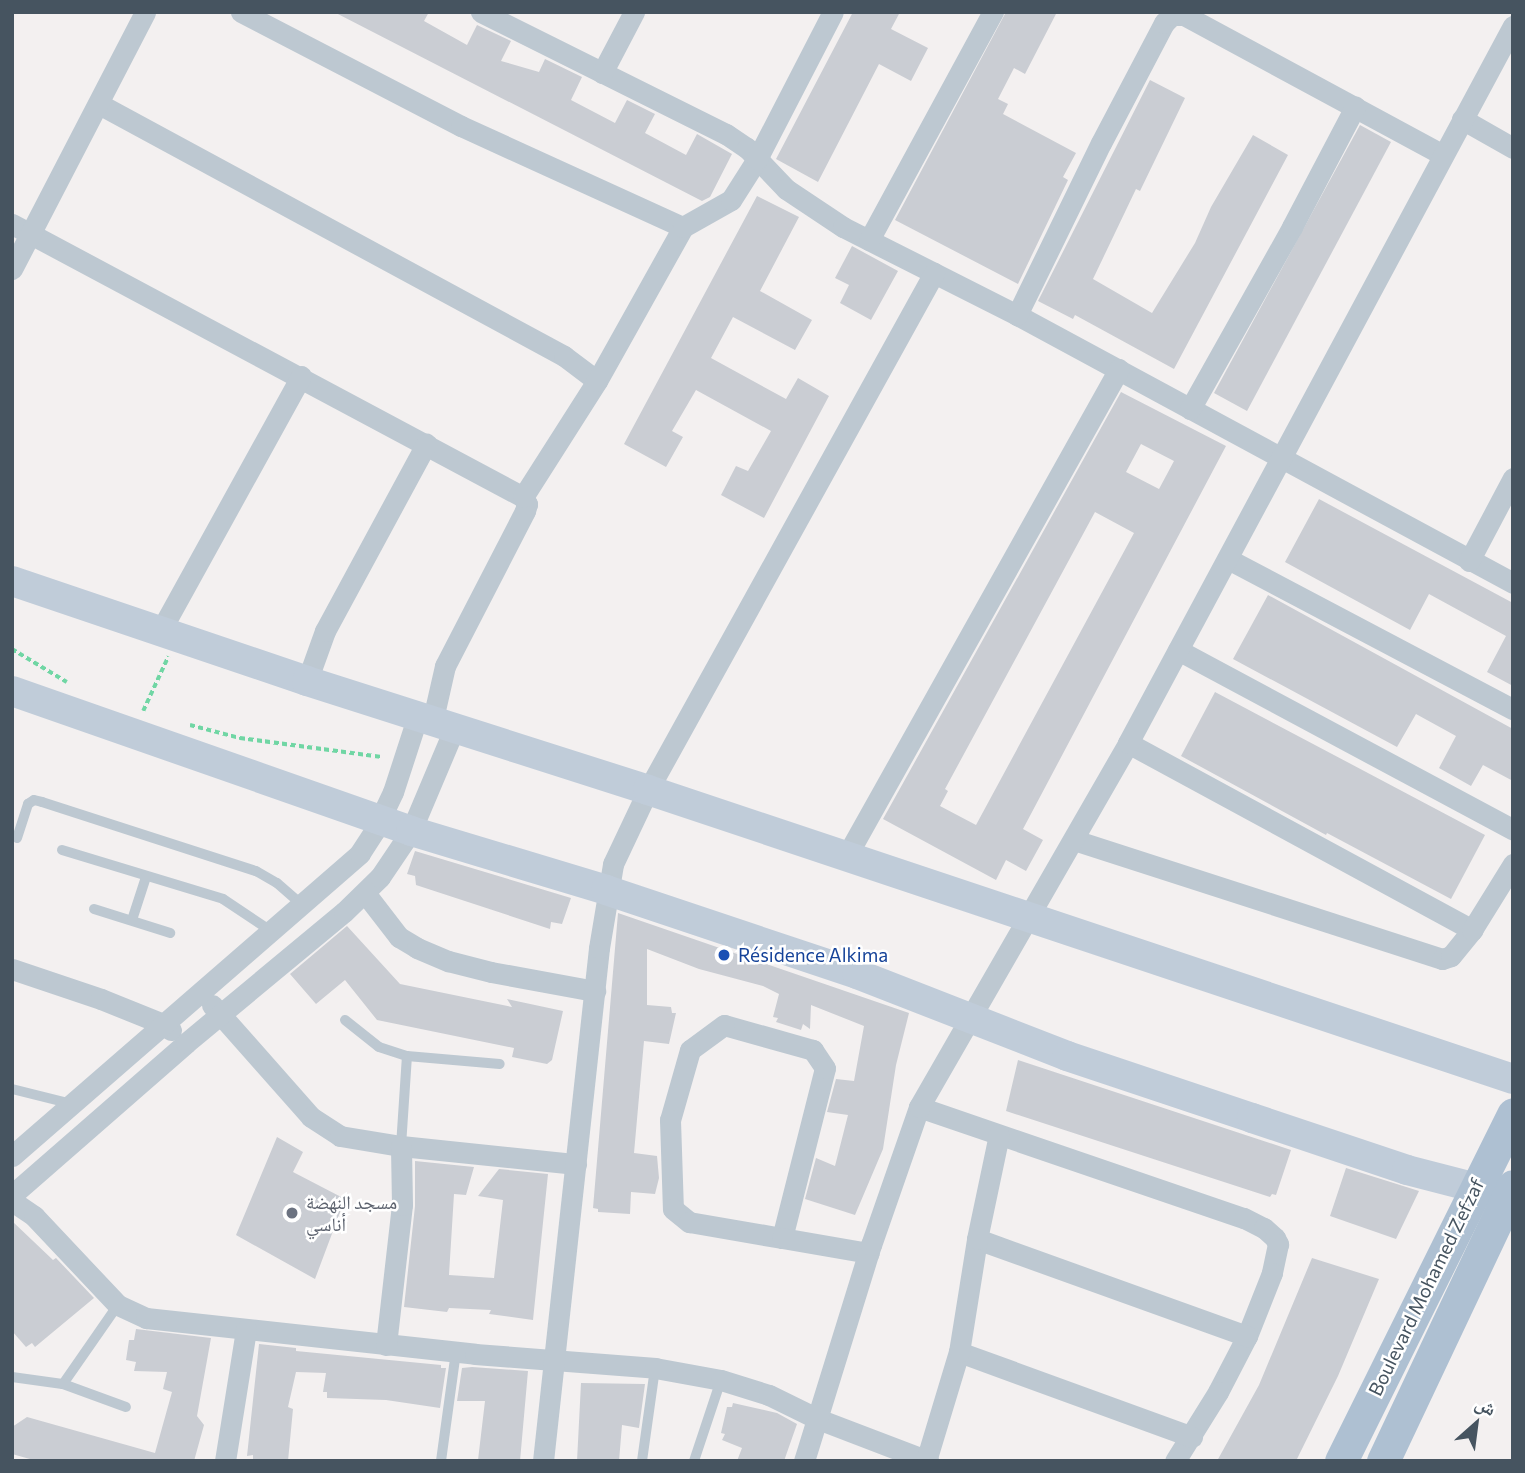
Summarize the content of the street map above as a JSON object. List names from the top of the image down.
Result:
{
  "streets": {
    "main road": ["Boulevard Mohamed Zefzaf"]
  },
  "places": ["Résidence Alkima", "مسجد النهضة أناسي"],
  "north": "top right"
}
